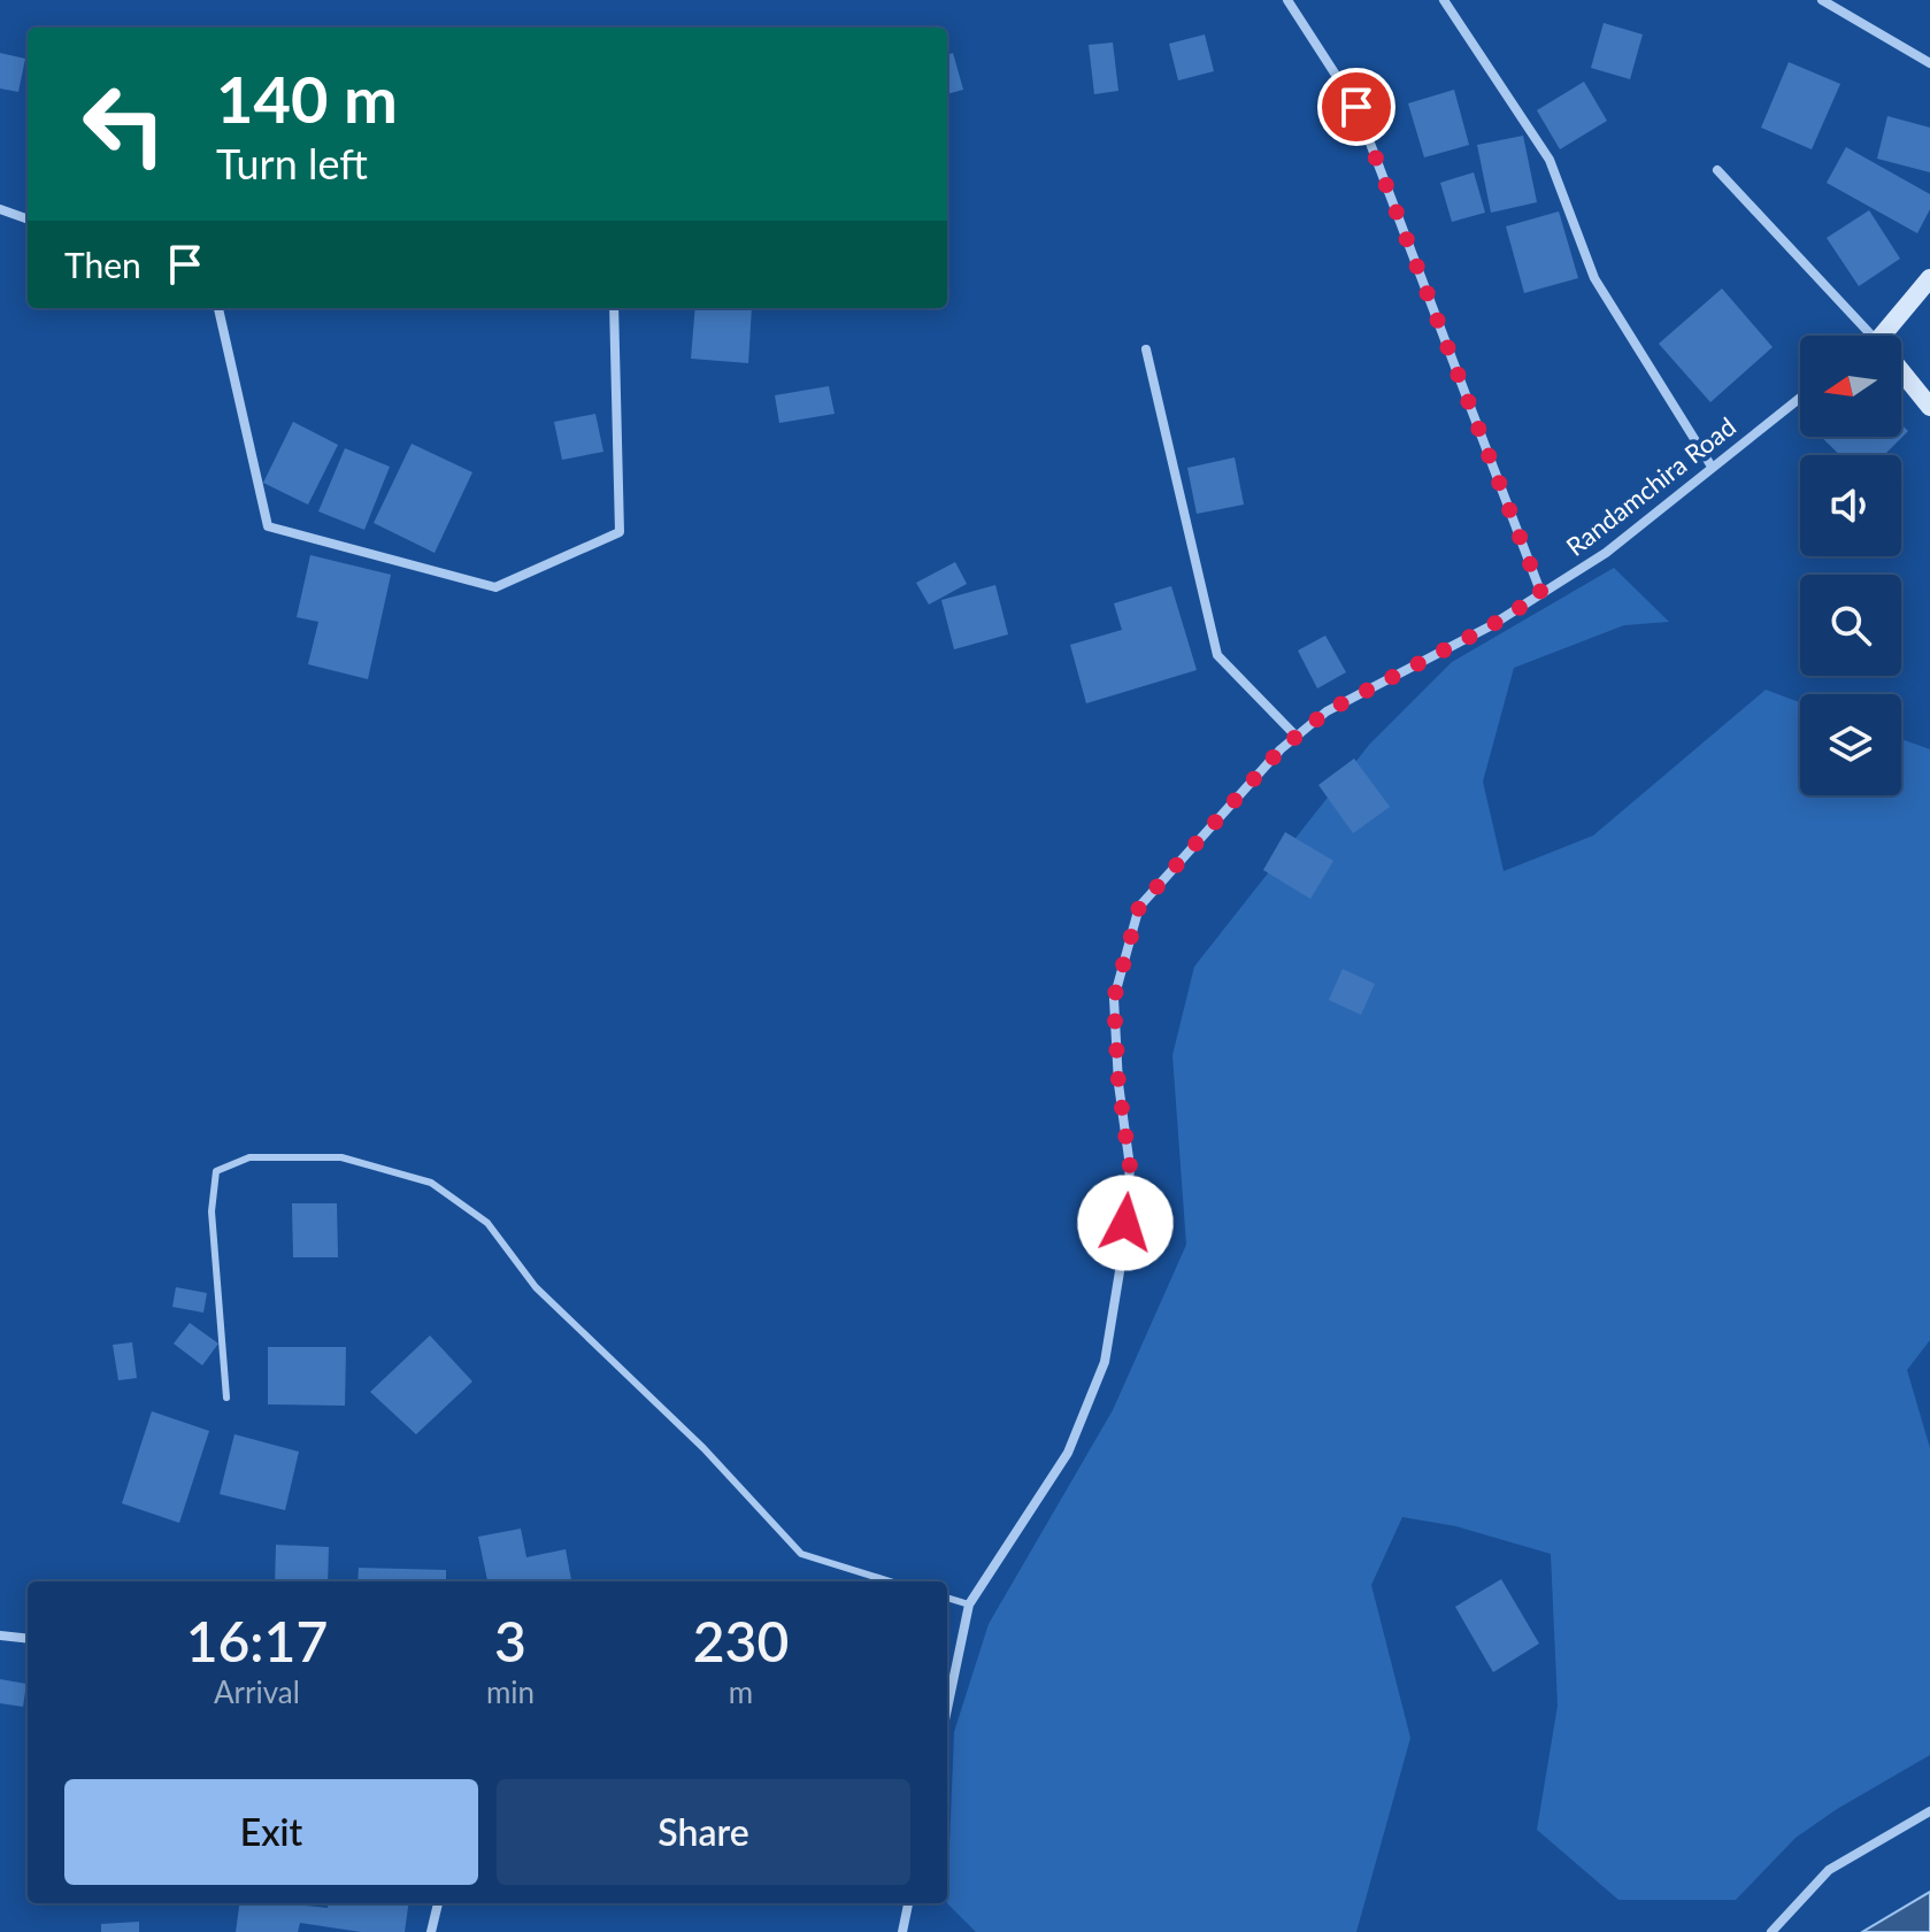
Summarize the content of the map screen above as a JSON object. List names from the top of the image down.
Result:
{
  "streets": {
    "street": ["Randamchira Road"]
  },
  "north": "left",
  "page": {
    "turn": ["140 m", "Turn left"],
    "then": "Then",
    "eta": [
      "16:17",
      "Arrival",
      "3",
      "min",
      "230",
      "m"
    ],
    "buttons": ["Exit", "Share"]
  }
}
